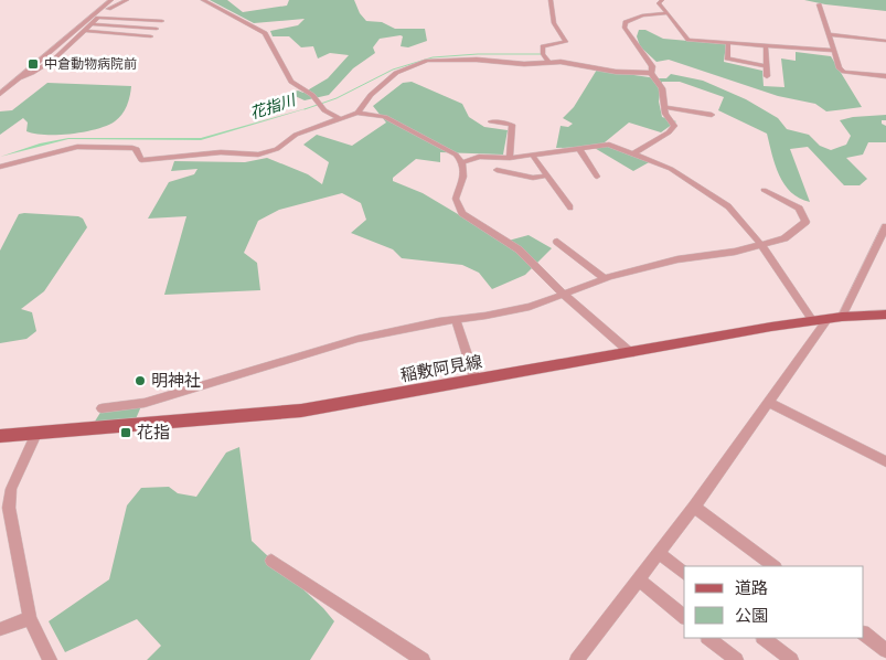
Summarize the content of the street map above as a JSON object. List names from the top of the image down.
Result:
{
  "streets": {
    "main road": ["稲敷阿見線"]
  },
  "water": ["花指川"],
  "places": {
    "transit": ["中倉動物病院前", "花指"],
    "other": ["明神社"]
  },
  "legend": ["道路", "公園"]
}
